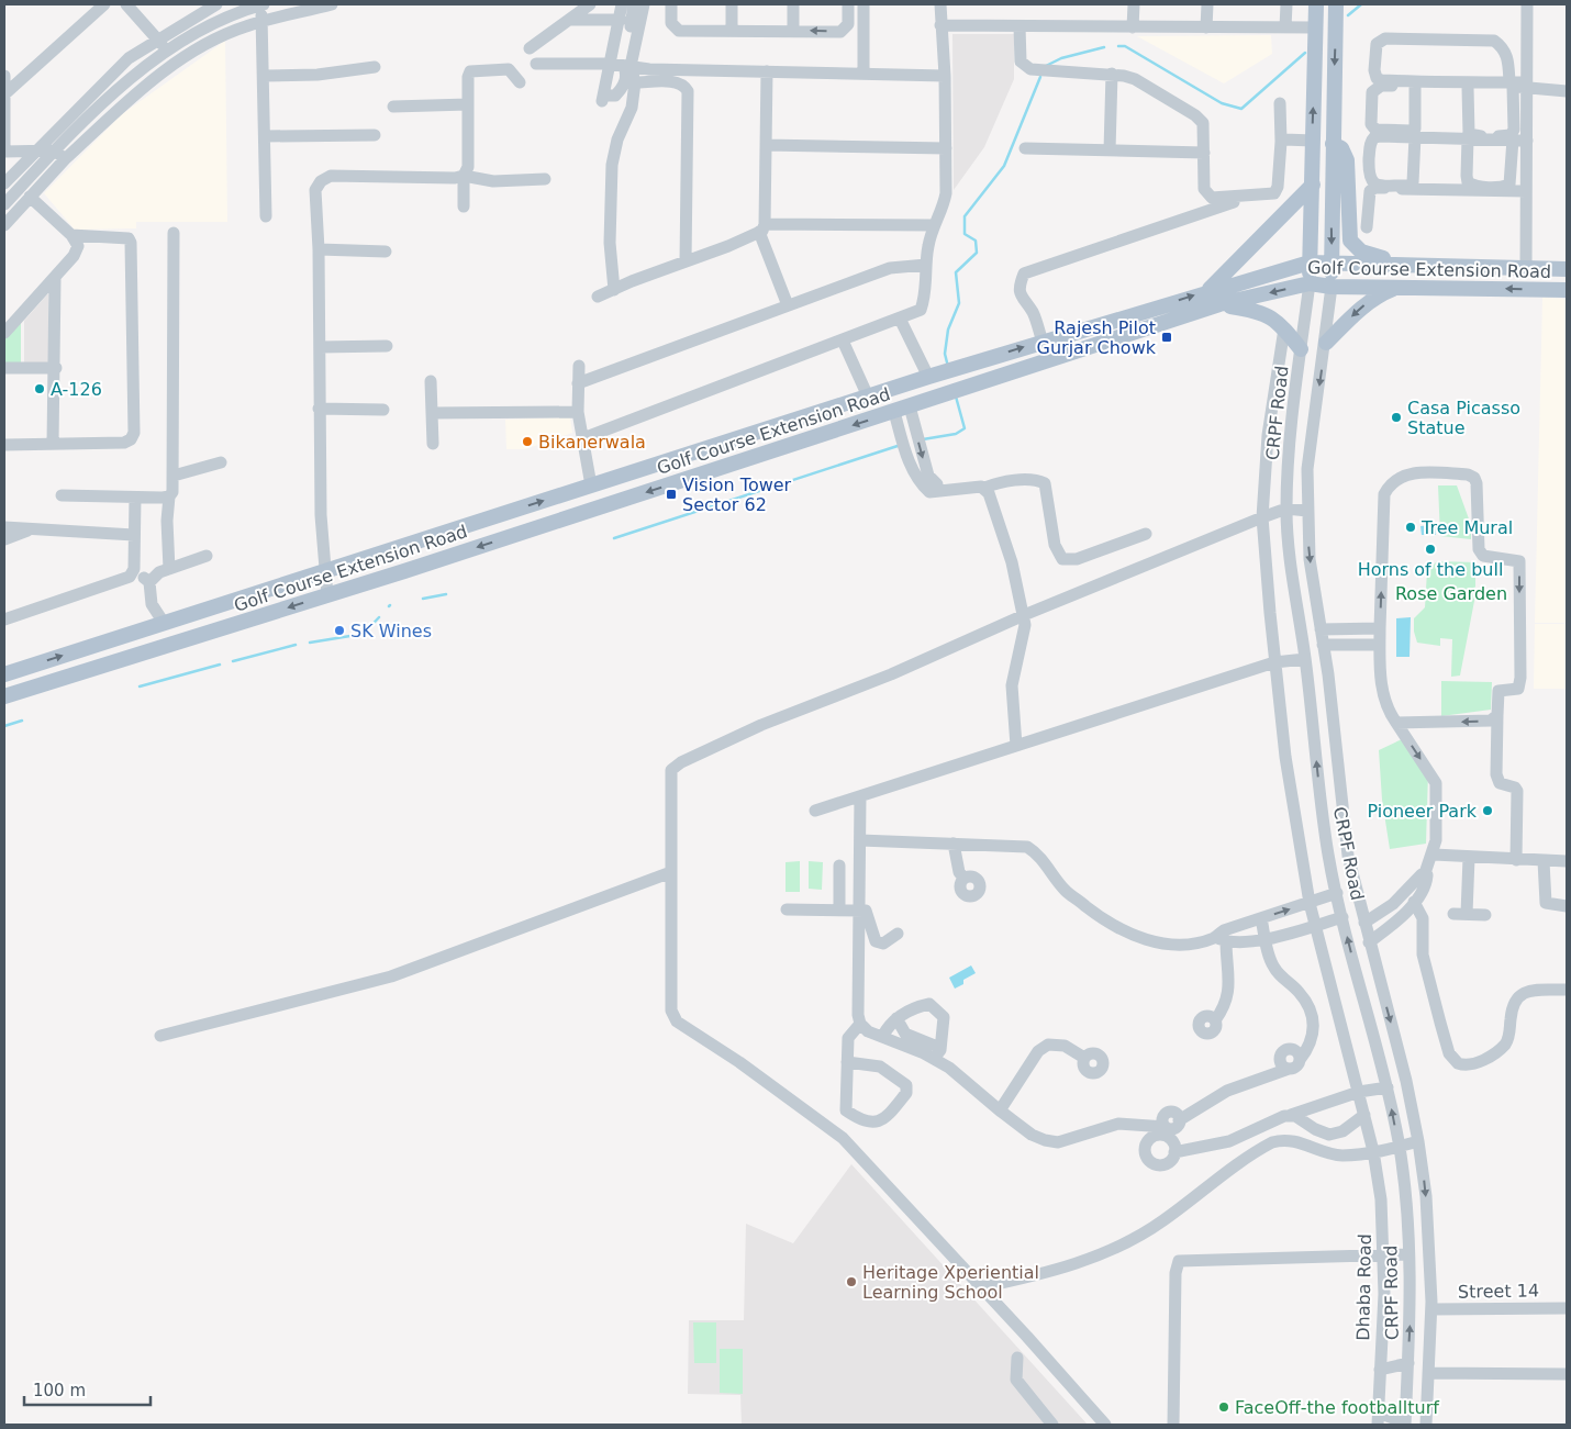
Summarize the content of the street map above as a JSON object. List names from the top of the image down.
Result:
{
  "streets": {
    "main road": ["Golf Course Extension Road"],
    "street": ["CRPF Road", "Dhaba Road", "Street 14"]
  },
  "crossings": [
    ["Golf Course Extension Road", "CRPF Road"]
  ],
  "parks": ["Rose Garden"],
  "places": {
    "transit": ["Rajesh Pilot Gurjar Chowk", "Vision Tower Sector 62"],
    "other": [
      "A-126",
      "Casa Picasso Statue",
      "Bikanerwala",
      "Tree Mural",
      "Horns of the bull",
      "SK Wines",
      "Pioneer Park",
      "Heritage Xperiential Learning School",
      "FaceOff-the footballturf"
    ]
  },
  "scale_bar": "100 m"
}
